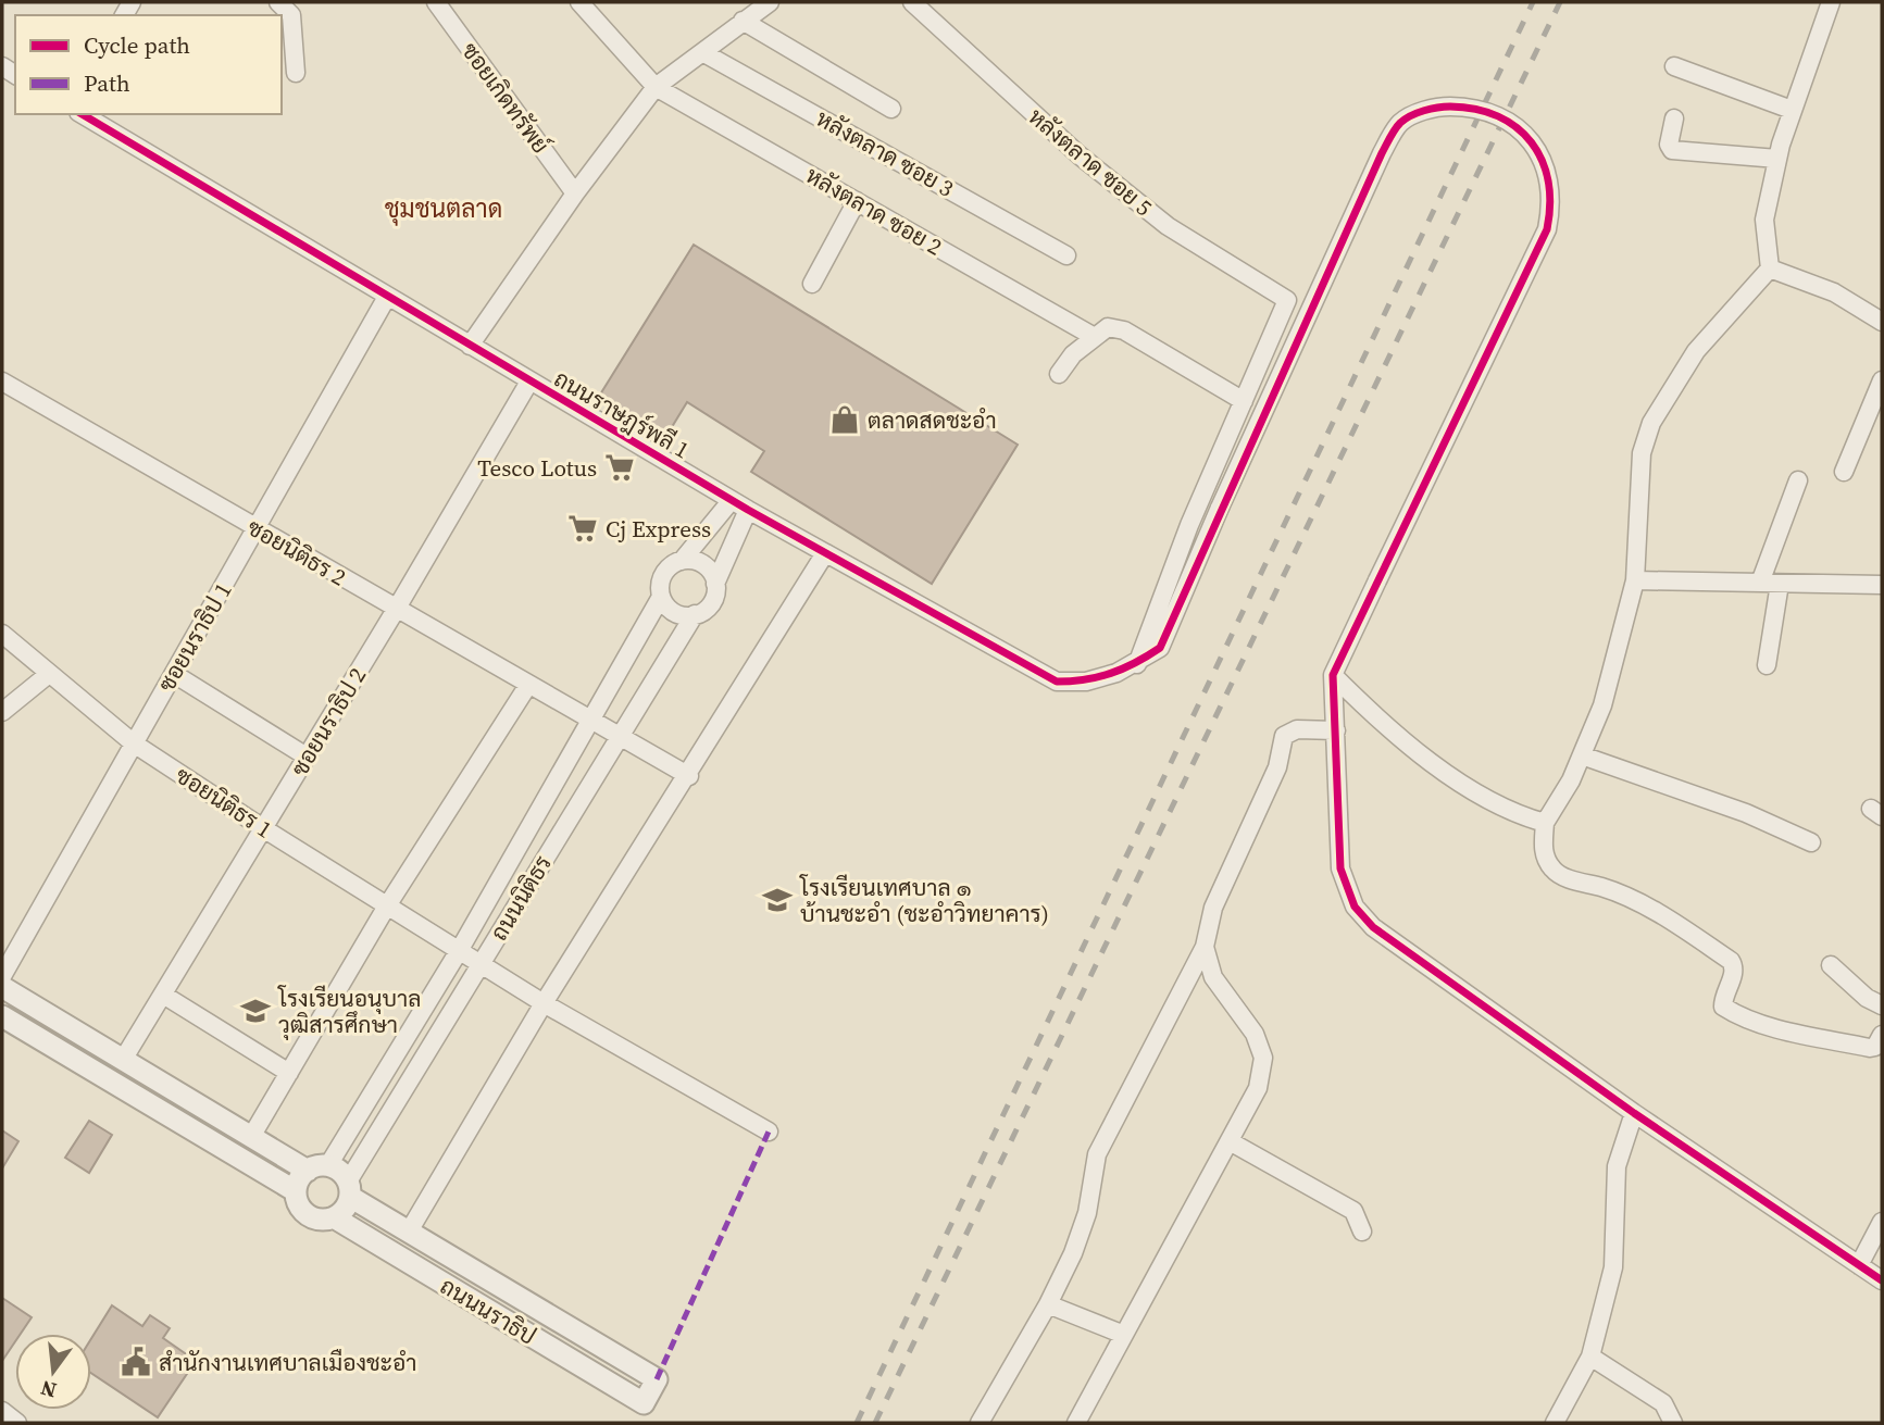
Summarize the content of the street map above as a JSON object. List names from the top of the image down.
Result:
{
  "streets": {
    "street": [
      "ซอยเกิดทรัพย์",
      "หลังตลาด ซอย 3",
      "หลังตลาด ซอย 5",
      "หลังตลาด ซอย 2",
      "ถนนราษฎร์พลี 1",
      "ซอยนิติธร 2",
      "ซอยนราธิป 1",
      "ซอยนราธิป 2",
      "ซอยนิติธร 1",
      "ถนนนิติธร",
      "ถนนนราธิป"
    ]
  },
  "crossings": [
    ["ถนนราษฎร์พลี 1", "ซอยนราธิป 1"],
    ["ถนนราษฎร์พลี 1", "ซอยนราธิป 2"],
    ["ซอยนิติธร 2", "ซอยนราธิป 1"],
    ["ซอยนิติธร 2", "ซอยนราธิป 2"],
    ["ซอยนิติธร 2", "ถนนนิติธร"],
    ["ซอยนราธิป 1", "ซอยนิติธร 1"],
    ["ซอยนราธิป 2", "ซอยนิติธร 1"],
    ["ซอยนิติธร 1", "ถนนนิติธร"],
    ["ถนนนิติธร", "ถนนนราธิป"]
  ],
  "districts": ["ชุมชนตลาด"],
  "places": {
    "shop": ["ตลาดสดชะอำ"],
    "supermarket": ["Tesco Lotus", "Cj Express"],
    "school or university": ["โรงเรียนเทศบาล ๑ บ้านชะอำ (ชะอำวิทยาคาร)", "โรงเรียนอนุบาล วุฒิสารศึกษา"],
    "public building": ["สํานักงานเทศบาลเมืองชะอำ"]
  },
  "legend": ["Cycle path", "Path"],
  "north": "bottom"
}
